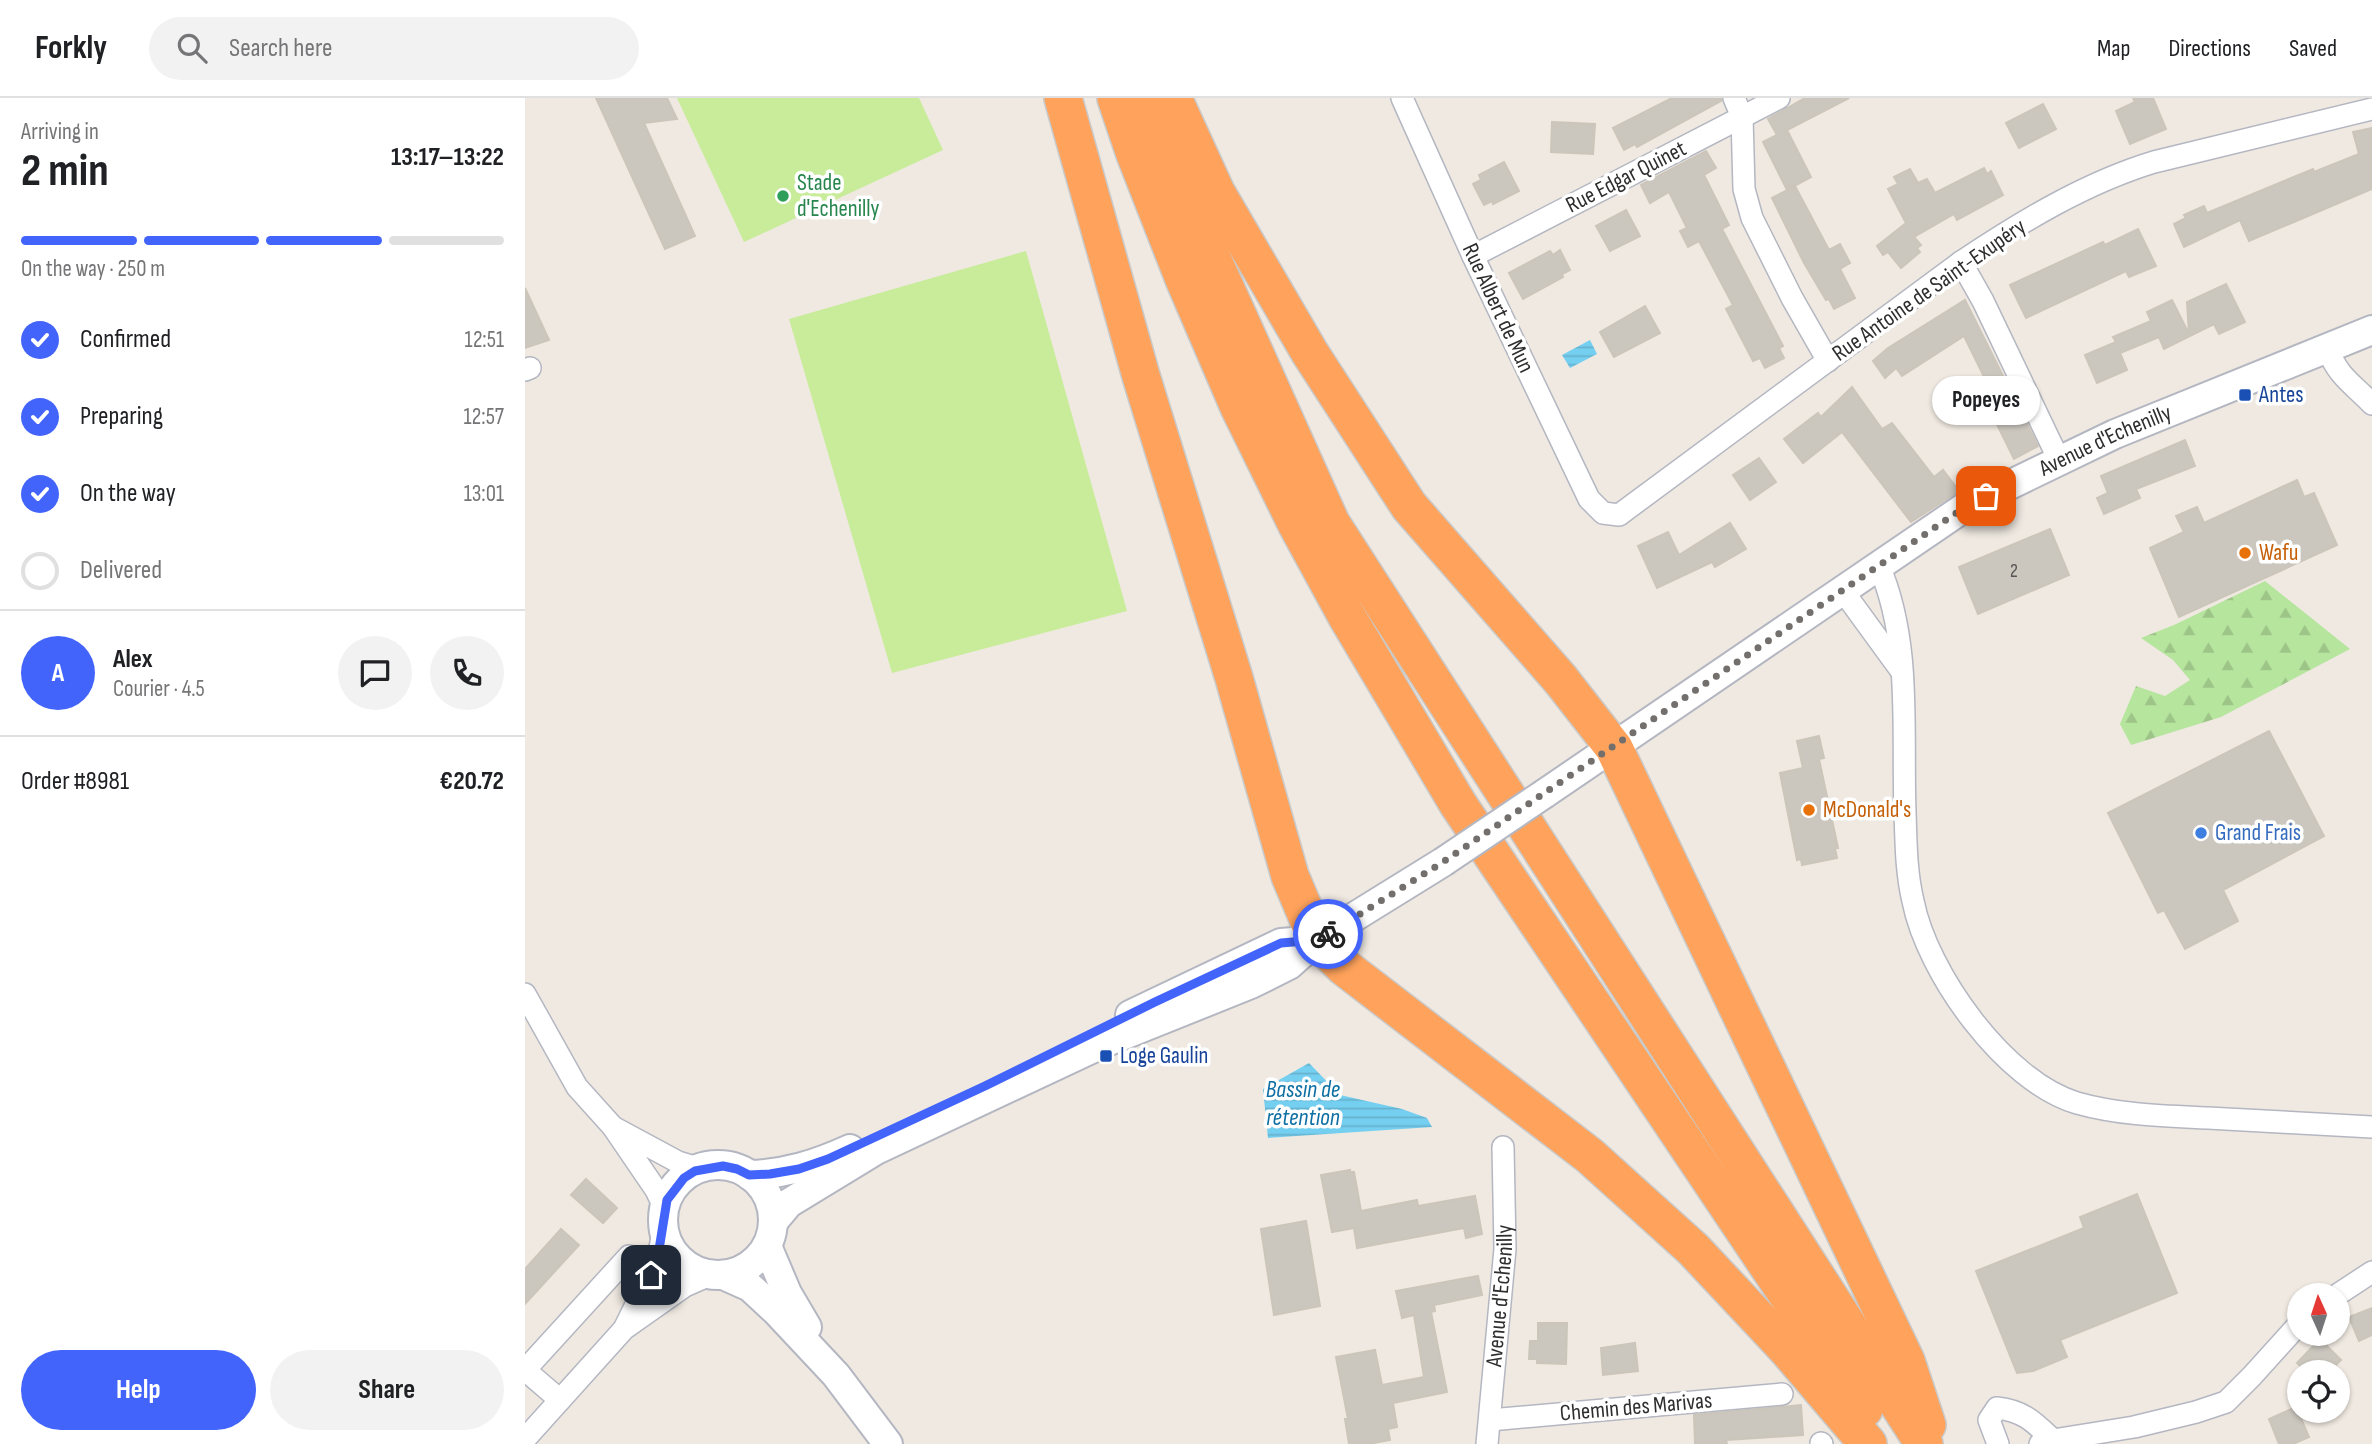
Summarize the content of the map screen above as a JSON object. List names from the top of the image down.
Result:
{
  "streets": {
    "street": [
      "Rue Edgar Quinet",
      "Rue Antoine de Saint-Exupéry",
      "Rue Albert de Mun",
      "Avenue d'Echenilly",
      "Chemin des Marivas"
    ]
  },
  "crossings": [
    ["Rue Edgar Quinet", "Rue Albert de Mun"],
    ["Rue Antoine de Saint-Exupéry", "Rue Albert de Mun"],
    ["Avenue d'Echenilly", "Chemin des Marivas"]
  ],
  "water": ["Bassin de rétention"],
  "places": {
    "other": [
      "Stade d'Echenilly",
      "Popeyes",
      "Wafu",
      "McDonald's",
      "Grand Frais"
    ],
    "transit": ["Antes", "Loge Gaulin"]
  },
  "house_numbers": ["2"],
  "north": "top",
  "page": {
    "header": "Forkly",
    "search": "Search here",
    "nav": ["Map", "Directions", "Saved"],
    "heading": ["2 min", "Arriving in", "13:17–13:22"],
    "panel": [
      "Alex",
      "Courier · 4.5",
      "Order #8981",
      "€20.72"
    ],
    "bar": "On the way · 250 m",
    "list": [
      ["Confirmed", "12:51"],
      ["Preparing", "12:57"],
      ["On the way", "13:01"],
      "Delivered"
    ],
    "bubble": "Popeyes",
    "round": "A",
    "buttons": ["Help", "Share"]
  }
}
